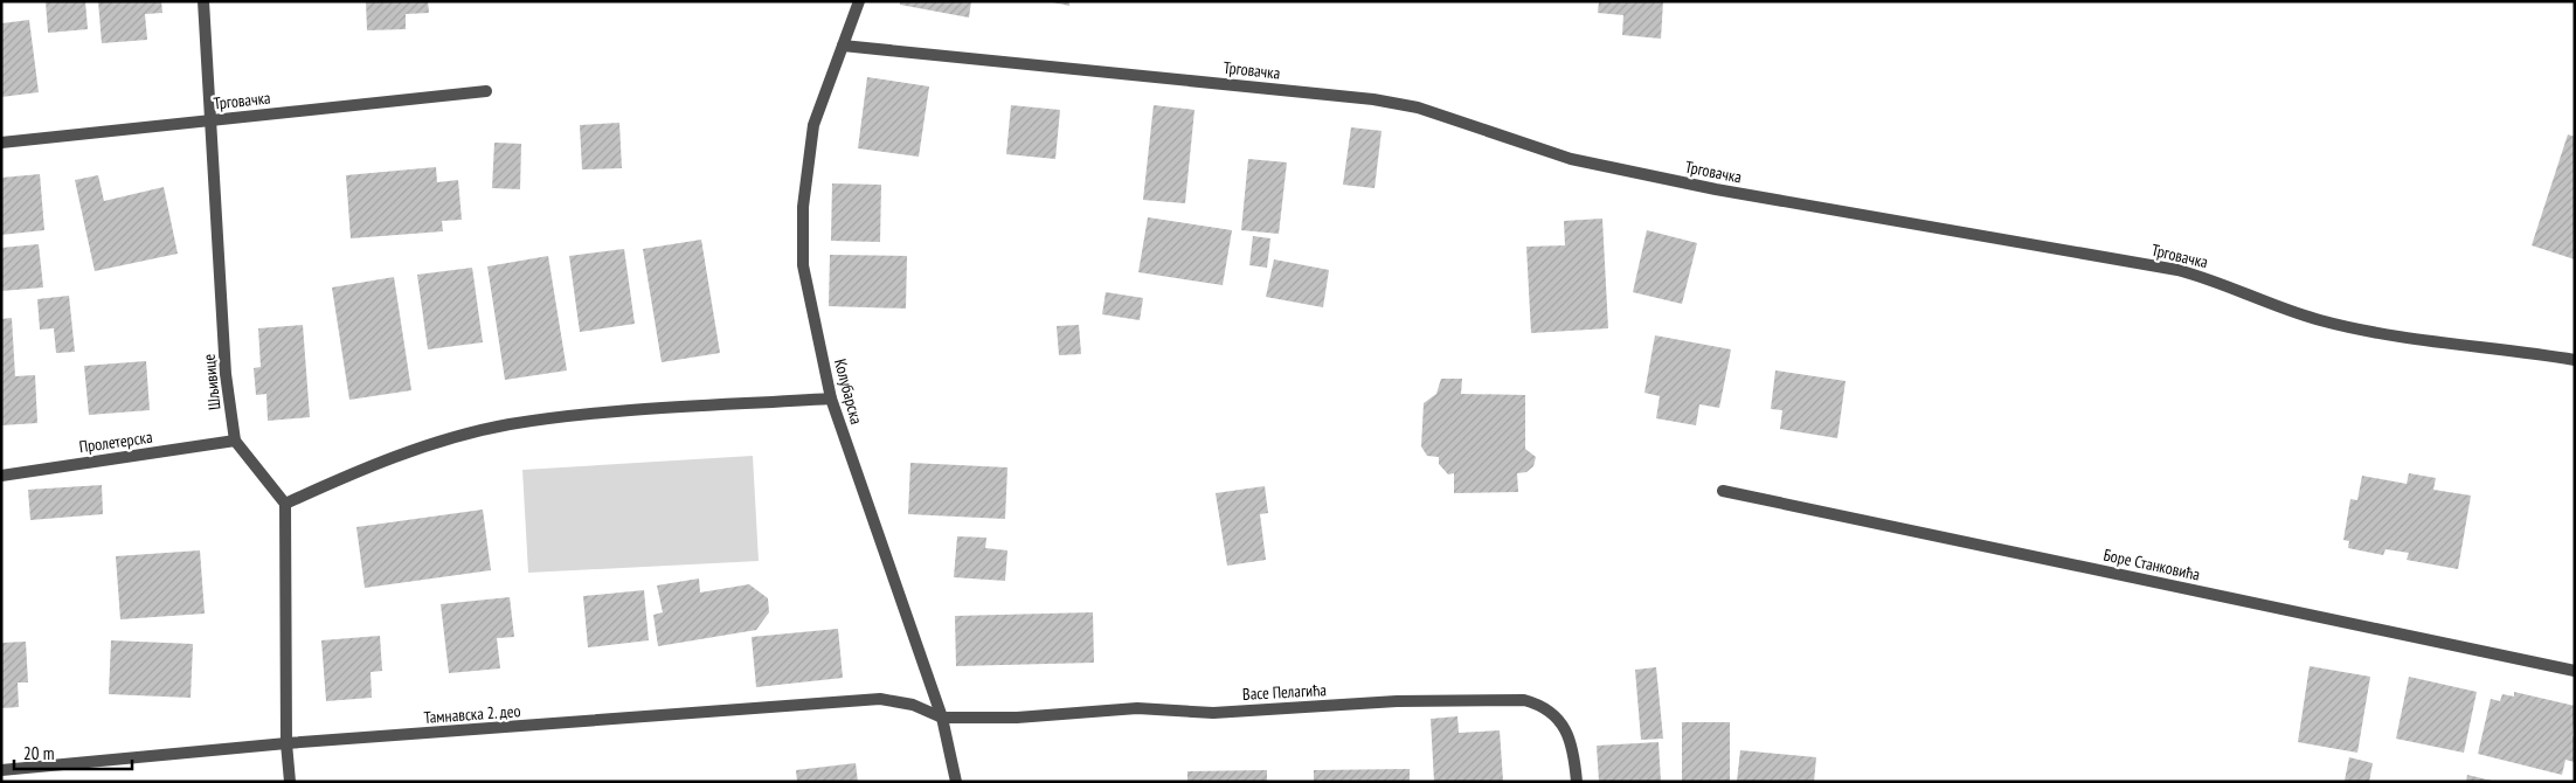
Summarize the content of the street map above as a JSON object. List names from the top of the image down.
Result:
{
  "streets": {
    "street": [
      "Трговачка",
      "Шљивице",
      "Колубарска",
      "Пролетерска",
      "Боре Станковића",
      "Васе Пелагића",
      "Тамнавска 2. део"
    ]
  },
  "crossings": [
    ["Трговачка", "Шљивице"],
    ["Трговачка", "Колубарска"],
    ["Шљивице", "Пролетерска"],
    ["Колубарска", "Васе Пелагића"],
    ["Колубарска", "Тамнавска 2. део"],
    ["Васе Пелагића", "Тамнавска 2. део"]
  ],
  "scale_bar": "20 m"
}
